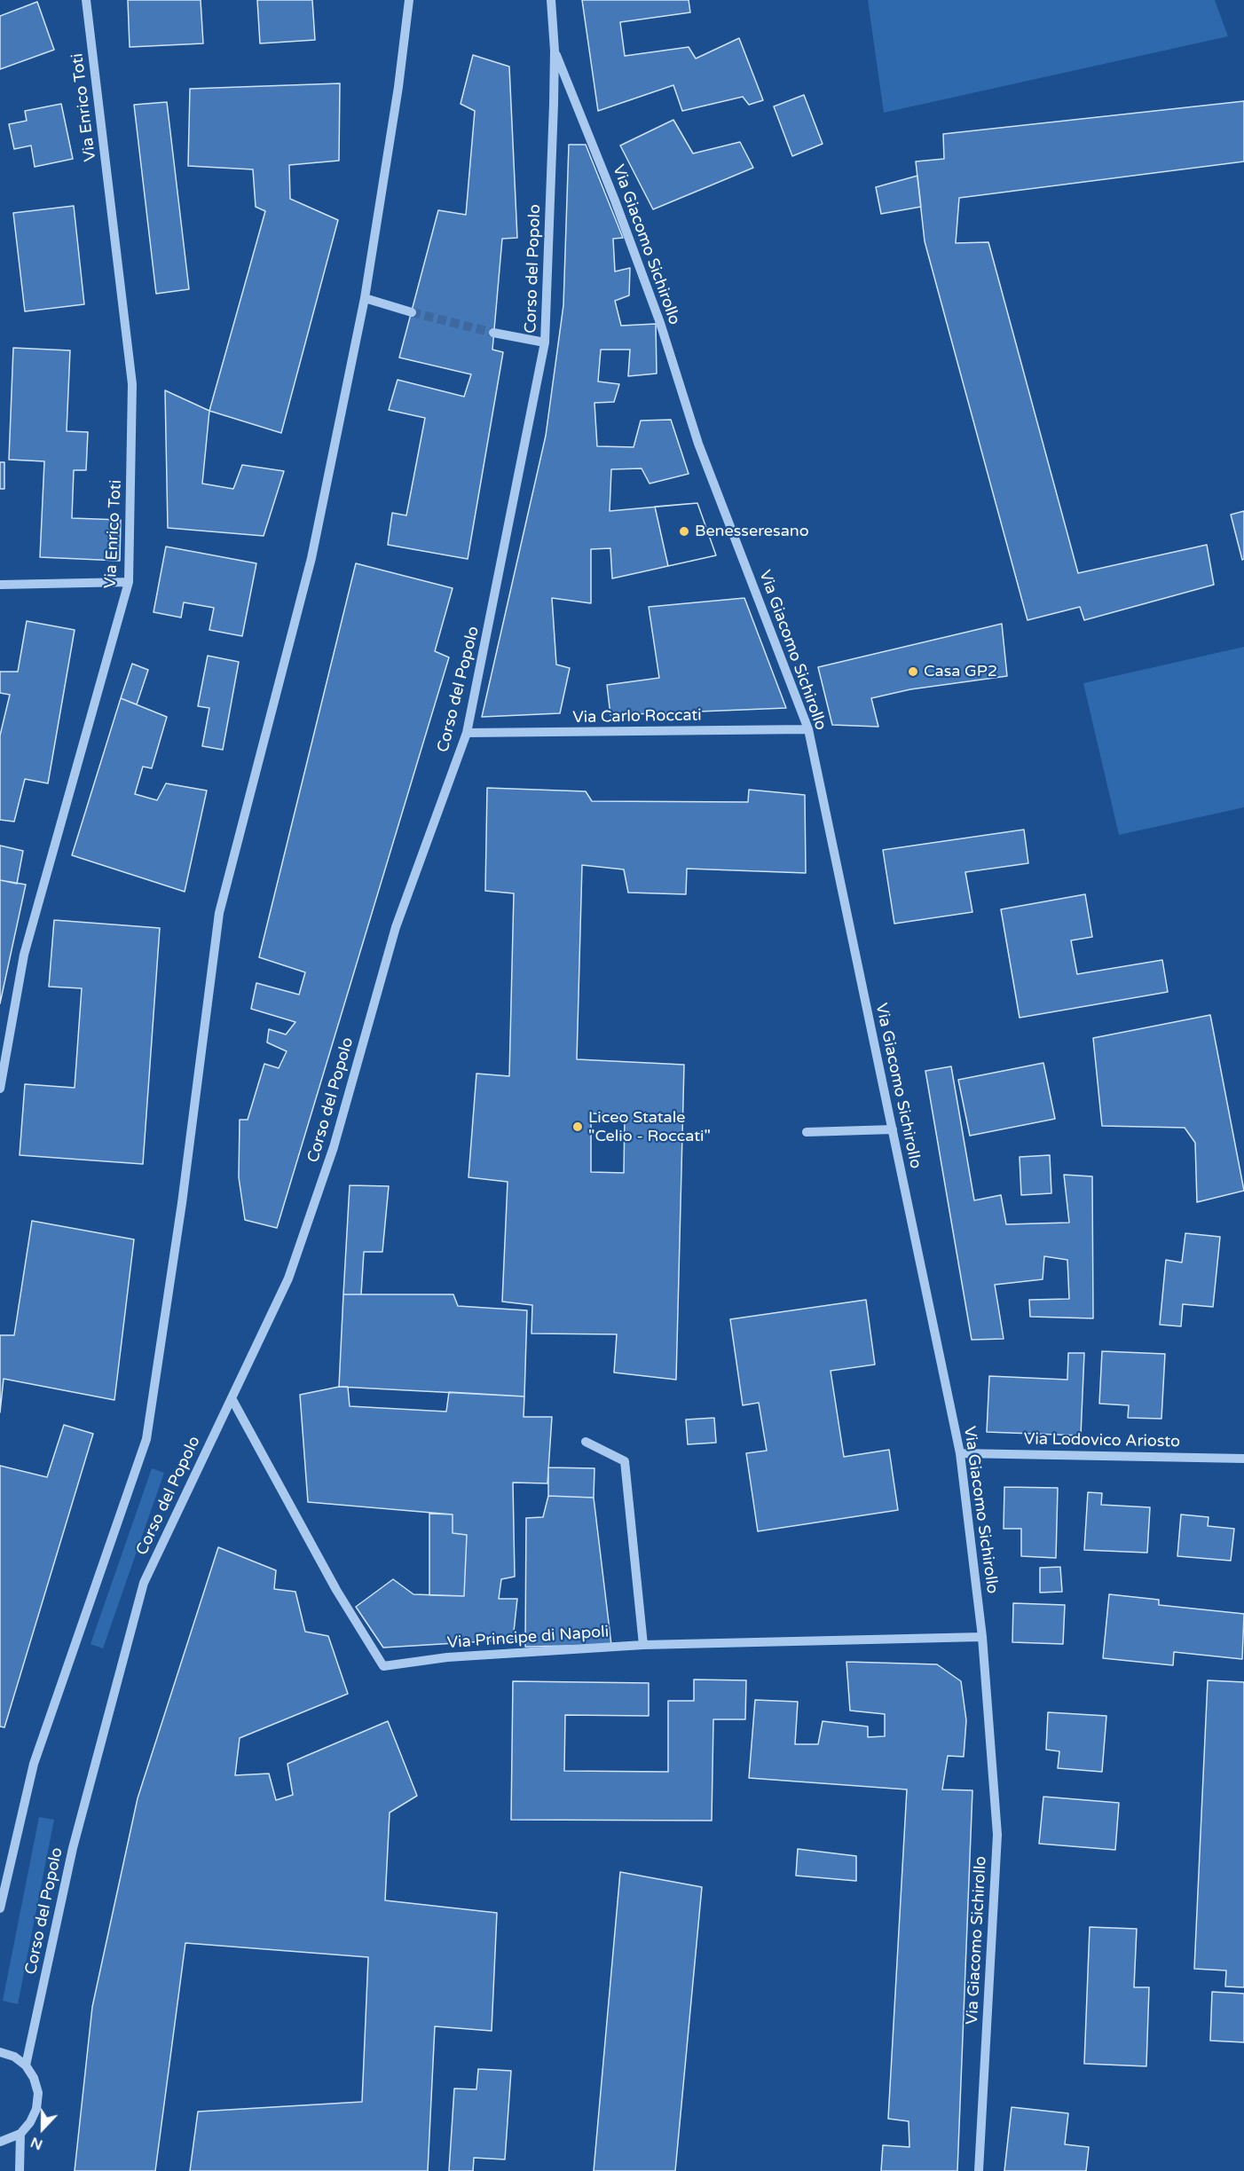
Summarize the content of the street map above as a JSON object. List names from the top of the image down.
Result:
{
  "streets": {
    "street": [
      "Via Enrico Toti",
      "Via Giacomo Sichirollo",
      "Corso del Popolo",
      "Via Carlo Roccati",
      "Via Lodovico Ariosto",
      "Via Principe di Napoli"
    ]
  },
  "crossings": [
    ["Via Giacomo Sichirollo", "Corso del Popolo"],
    ["Via Giacomo Sichirollo", "Via Carlo Roccati"],
    ["Via Giacomo Sichirollo", "Via Lodovico Ariosto"],
    ["Via Giacomo Sichirollo", "Via Principe di Napoli"],
    ["Corso del Popolo", "Via Carlo Roccati"],
    ["Corso del Popolo", "Via Principe di Napoli"]
  ],
  "places": ["Benesseresano", "Casa GP2", "Liceo Statale \"Celio - Roccati\""],
  "north": "bottom"
}
